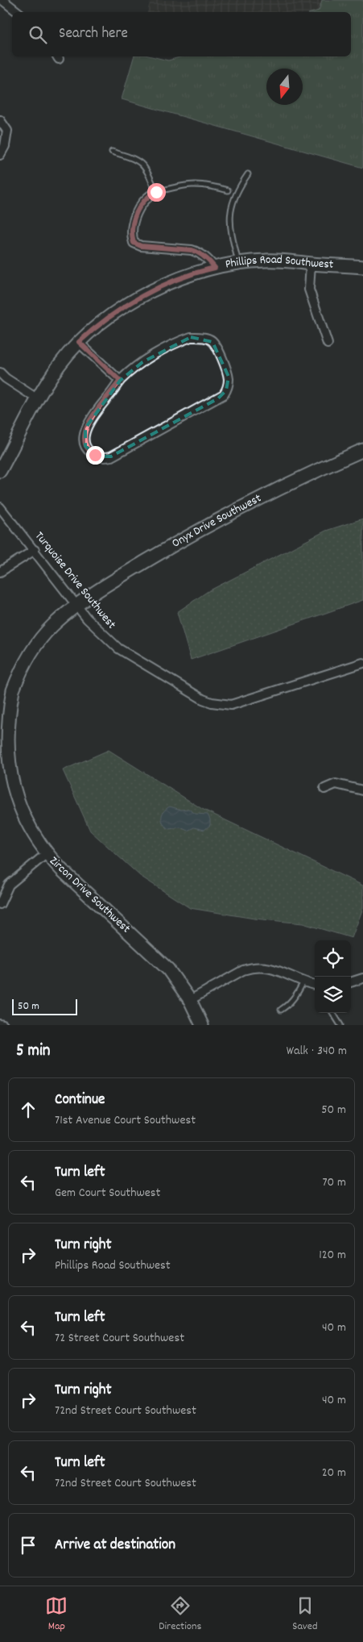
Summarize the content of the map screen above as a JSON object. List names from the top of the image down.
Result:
{
  "streets": {
    "street": [
      "Phillips Road Southwest",
      "Onyx Drive Southwest",
      "Turquoise Drive Southwest",
      "Zircon Drive Southwest"
    ]
  },
  "crossings": [
    ["Onyx Drive Southwest", "Turquoise Drive Southwest"],
    ["Onyx Drive Southwest", "Zircon Drive Southwest"],
    ["Turquoise Drive Southwest", "Zircon Drive Southwest"]
  ],
  "scale_bar": "50 m",
  "north": "bottom",
  "page": {
    "search": "Search here",
    "scale": "50 m",
    "heading": ["5 min", "Walk · 340 m"],
    "list": [
      ["Continue", "71st Avenue Court Southwest", "50 m"],
      ["Turn left", "Gem Court Southwest", "70 m"],
      ["Turn right", "Phillips Road Southwest", "120 m"],
      ["Turn left", "72 Street Court Southwest", "40 m"],
      ["Turn right", "72nd Street Court Southwest", "40 m"],
      ["Turn left", "72nd Street Court Southwest", "20 m"],
      "Arrive at destination"
    ],
    "nav": ["Map", "Directions", "Saved"]
  }
}
